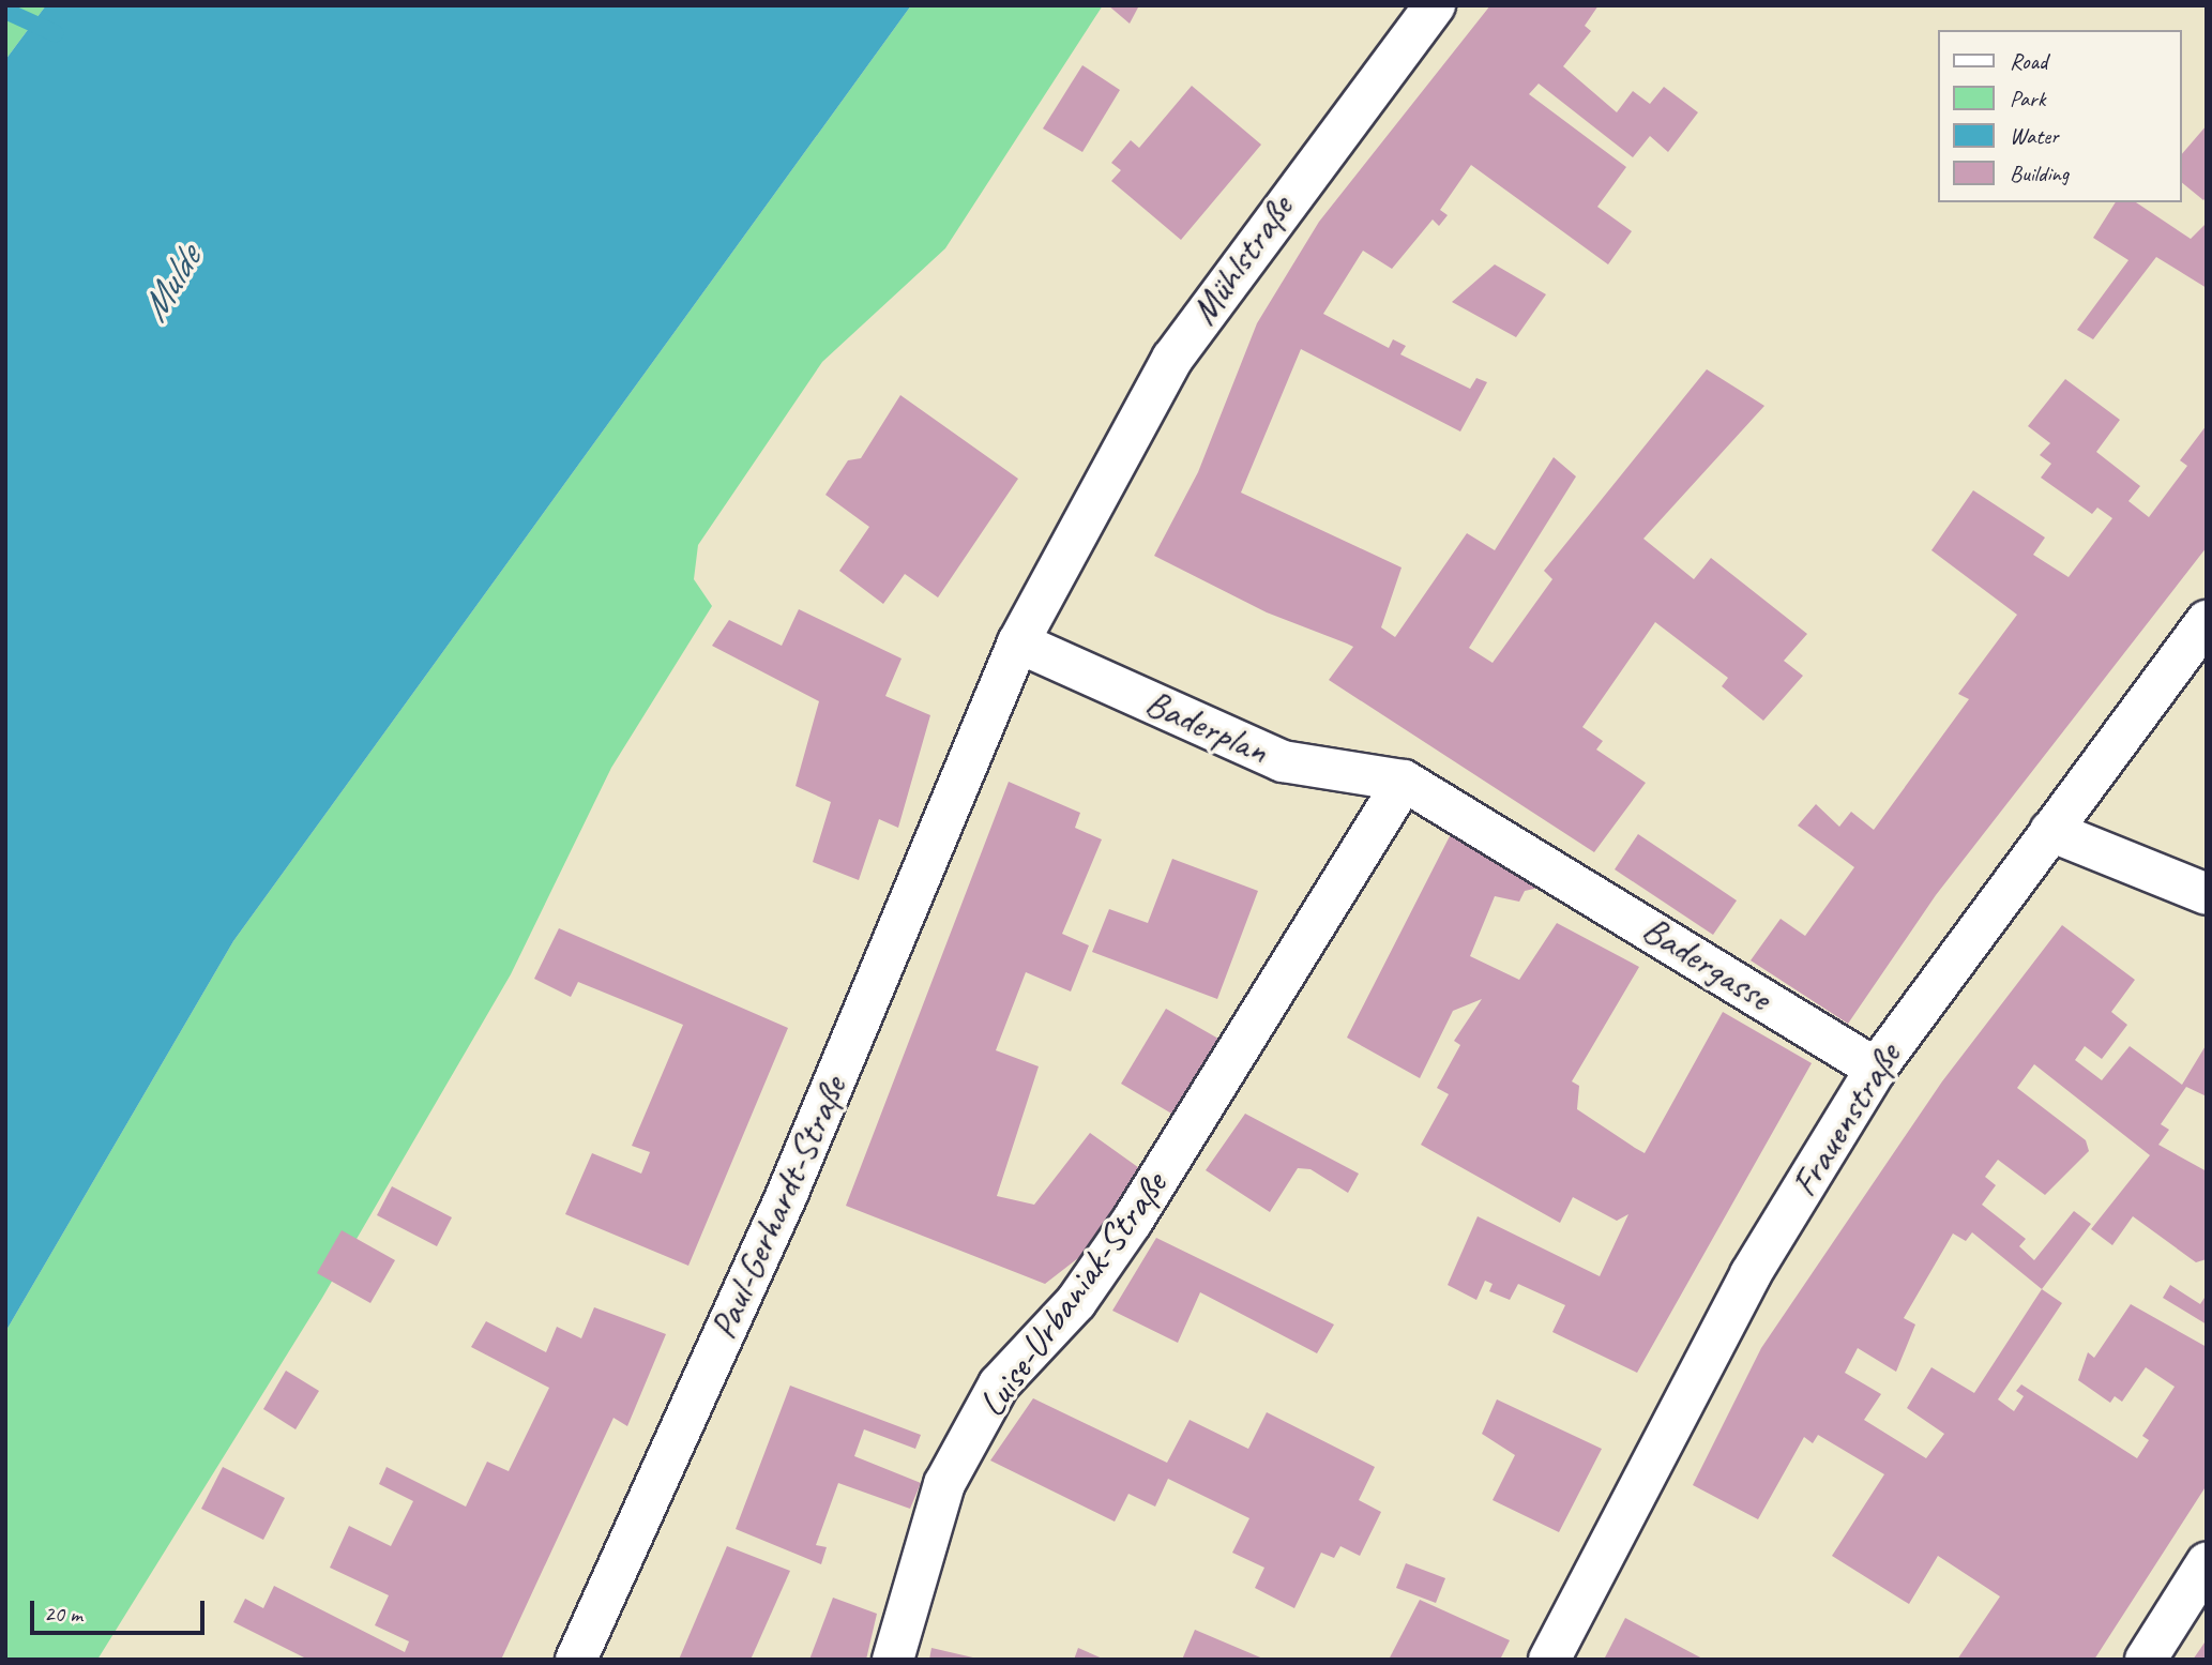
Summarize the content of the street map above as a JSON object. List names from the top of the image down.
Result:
{
  "streets": {
    "street": [
      "Mühlstraße",
      "Baderplan",
      "Badergasse",
      "Frauenstraße",
      "Paul-Gerhardt-Straße",
      "Luise-Urbaniak-Straße"
    ]
  },
  "crossings": [
    ["Mühlstraße", "Baderplan"],
    ["Mühlstraße", "Paul-Gerhardt-Straße"],
    ["Baderplan", "Badergasse"],
    ["Baderplan", "Paul-Gerhardt-Straße"],
    ["Baderplan", "Luise-Urbaniak-Straße"],
    ["Badergasse", "Frauenstraße"]
  ],
  "water": ["Mulde"],
  "legend": [
    "Road",
    "Park",
    "Water",
    "Building"
  ],
  "scale_bar": "20 m"
}
